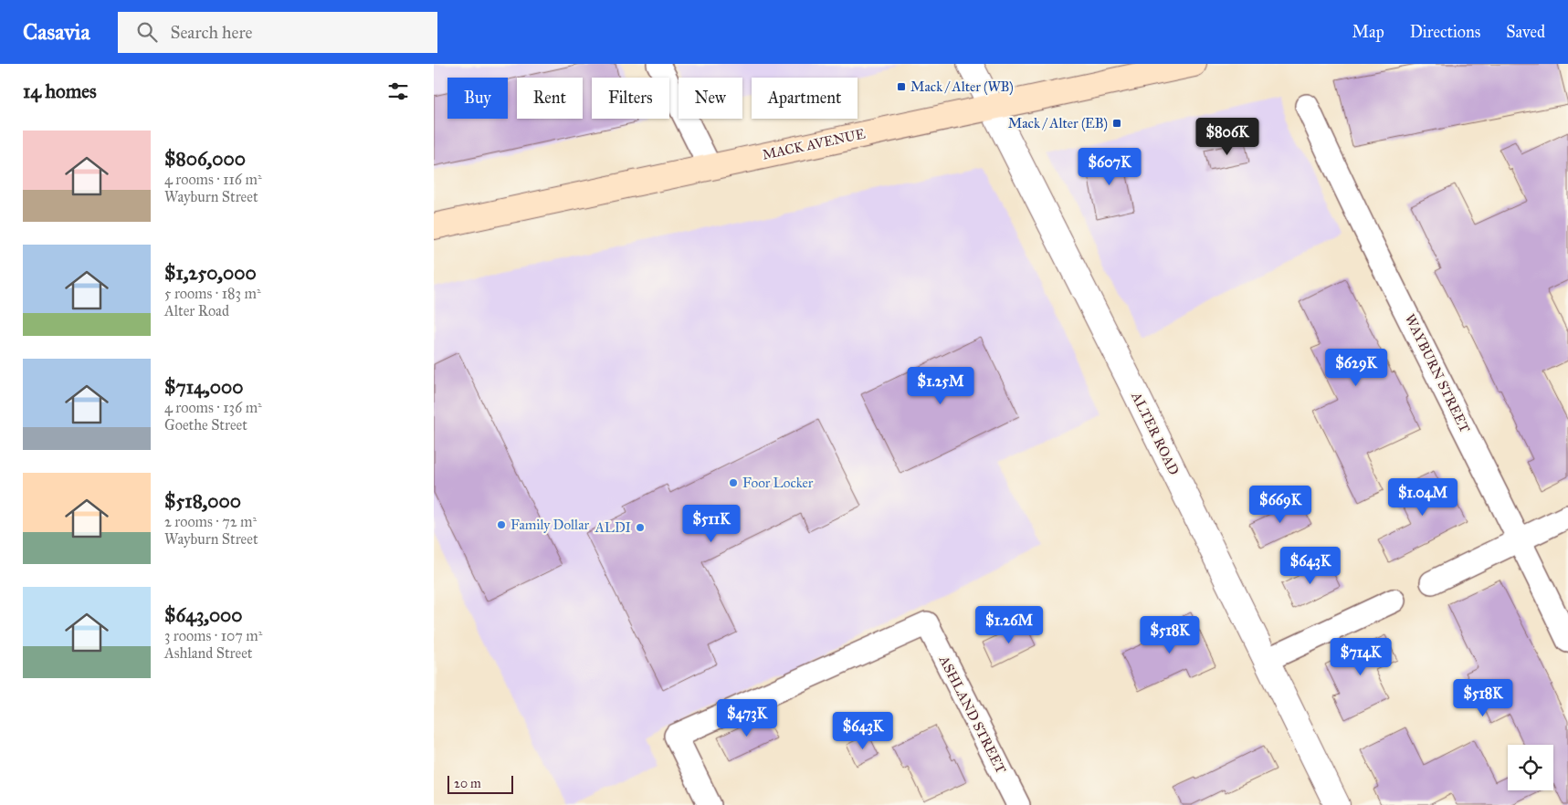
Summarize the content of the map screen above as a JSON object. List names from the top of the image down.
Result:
{
  "streets": {
    "main road": ["MACK AVENUE"],
    "street": ["WAYBURN STREET", "ALTER ROAD", "ASHLAND STREET"]
  },
  "crossings": [
    ["MACK AVENUE", "ALTER ROAD"]
  ],
  "places": {
    "transit": ["Mack / Alter (WB)", "Mack / Alter (EB)"],
    "other": ["Foor Locker", "Family Dollar", "ALDI"]
  },
  "scale_bar": "20 m",
  "page": {
    "header": "Casavia",
    "search": "Search here",
    "nav": ["Map", "Directions", "Saved"],
    "heading": "14 homes",
    "chip": [
      "Buy",
      "Rent",
      "Filters",
      "New",
      "Apartment"
    ],
    "price": [
      "$806K",
      "$607K",
      "$629K",
      "$1.25M",
      "$1.04M",
      "$669K",
      "$511K",
      "$643K",
      "$1.26M",
      "$518K",
      "$714K",
      "$518K",
      "$473K",
      "$643K"
    ],
    "list": [
      {
        "name": "$806,000",
        "note": "4 rooms · 116 m² · Wayburn Street"
      },
      {
        "name": "$1,250,000",
        "note": "5 rooms · 183 m² · Alter Road"
      },
      {
        "name": "$714,000",
        "note": "4 rooms · 136 m² · Goethe Street"
      },
      {
        "name": "$518,000",
        "note": "2 rooms · 72 m² · Wayburn Street"
      },
      {
        "name": "$643,000",
        "note": "3 rooms · 107 m² · Ashland Street"
      }
    ],
    "scale": "20 m"
  }
}
